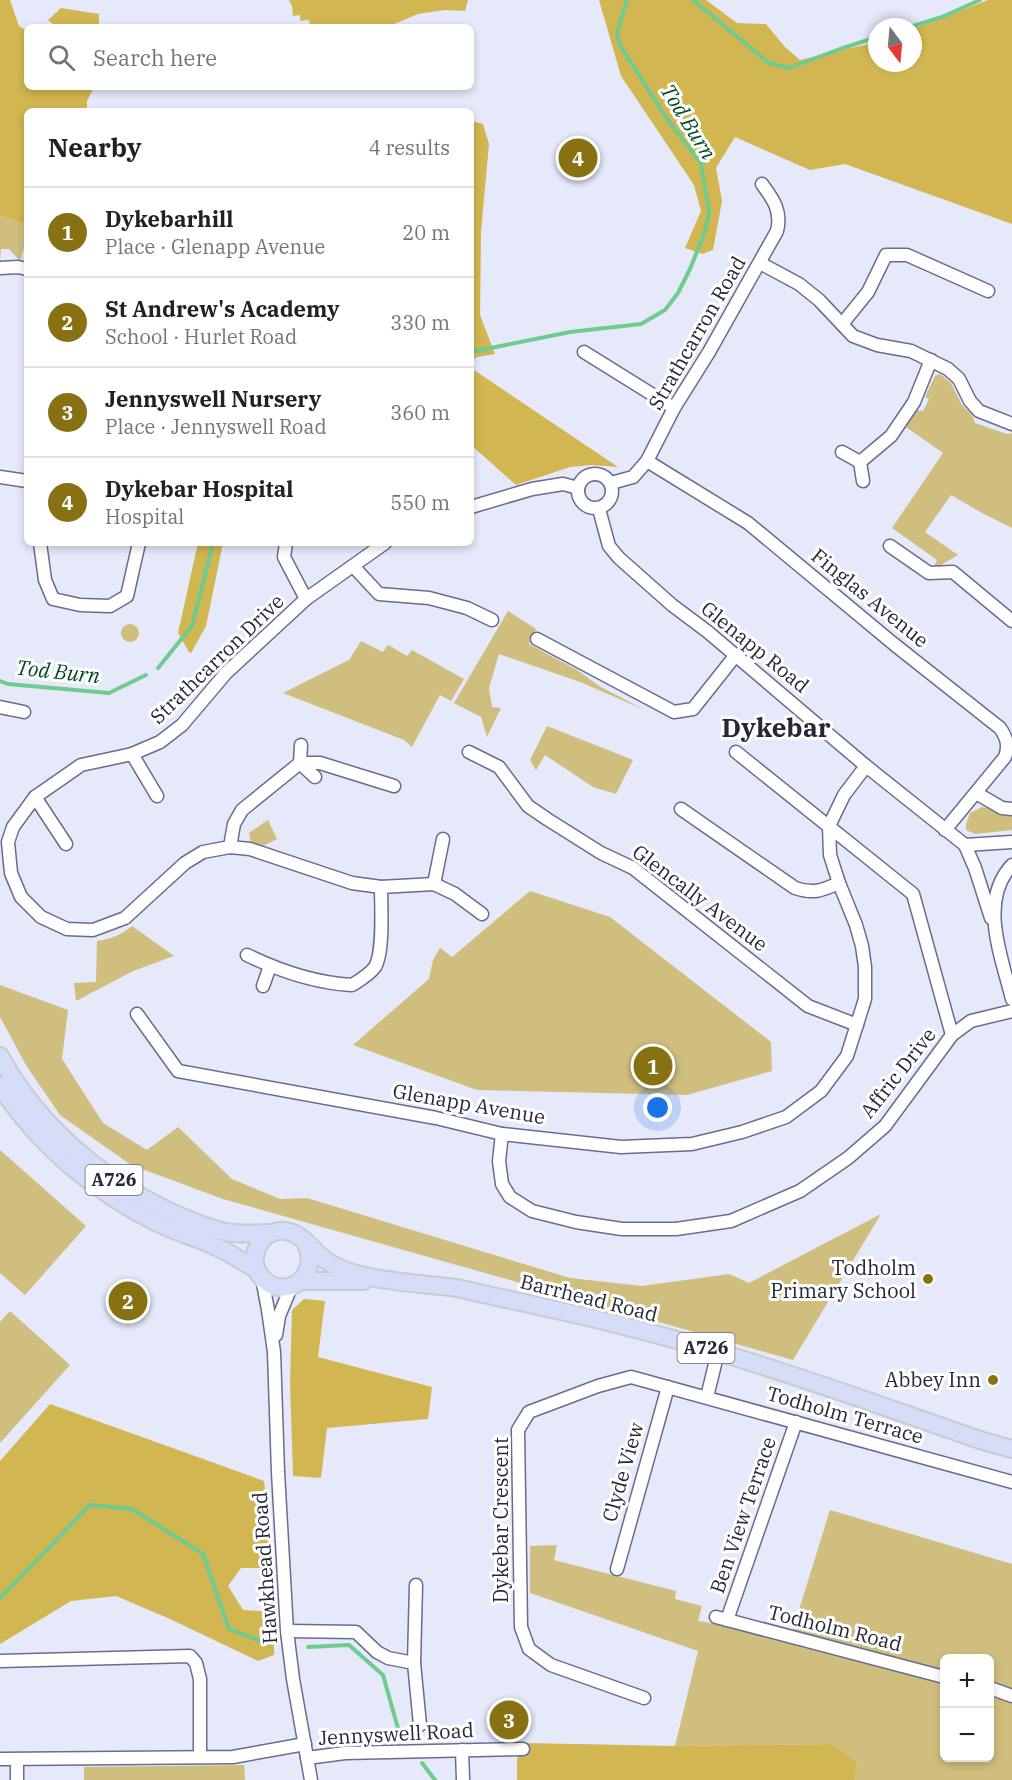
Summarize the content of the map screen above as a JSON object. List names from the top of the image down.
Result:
{
  "streets": {
    "main road": ["A726", "Barrhead Road"],
    "street": [
      "Strathcarron Road",
      "Finglas Avenue",
      "Glenapp Road",
      "Strathcarron Drive",
      "Glencally Avenue",
      "Affric Drive",
      "Glenapp Avenue",
      "Todholm Terrace",
      "Clyde View",
      "Ben View Terrace",
      "Dykebar Crescent",
      "Hawkhead Road",
      "Todholm Road",
      "Jennyswell Road"
    ]
  },
  "crossings": [
    ["Strathcarron Road", "Finglas Avenue"],
    ["Strathcarron Road", "Glenapp Road"],
    ["Glenapp Road", "Glenapp Avenue"],
    ["Glencally Avenue", "Glenapp Avenue"],
    ["Affric Drive", "Glenapp Avenue"],
    ["A726", "Barrhead Road"],
    ["A726", "Hawkhead Road"],
    ["Barrhead Road", "Hawkhead Road"],
    ["Todholm Terrace", "Clyde View"],
    ["Todholm Terrace", "Ben View Terrace"],
    ["Todholm Terrace", "Dykebar Crescent"],
    ["Clyde View", "Dykebar Crescent"],
    ["Ben View Terrace", "Todholm Road"],
    ["Hawkhead Road", "Jennyswell Road"]
  ],
  "districts": ["Dykebar"],
  "water": ["Tod Burn"],
  "places": ["Todholm Primary School", "Abbey Inn"],
  "north": "bottom",
  "page": {
    "search": "Search here",
    "heading": ["Nearby", "4 results"],
    "pins": [
      "4",
      "1",
      "2",
      "3"
    ],
    "list": [
      {
        "mark": "1",
        "name": "Dykebarhill",
        "note": "Place · Glenapp Avenue",
        "value": "20 m"
      },
      {
        "mark": "2",
        "name": "St Andrew's Academy",
        "note": "School · Hurlet Road",
        "value": "330 m"
      },
      {
        "mark": "3",
        "name": "Jennyswell Nursery",
        "note": "Place · Jennyswell Road",
        "value": "360 m"
      },
      {
        "mark": "4",
        "name": "Dykebar Hospital",
        "note": "Hospital",
        "value": "550 m"
      }
    ],
    "map_buttons": ["+", "−"]
  }
}
